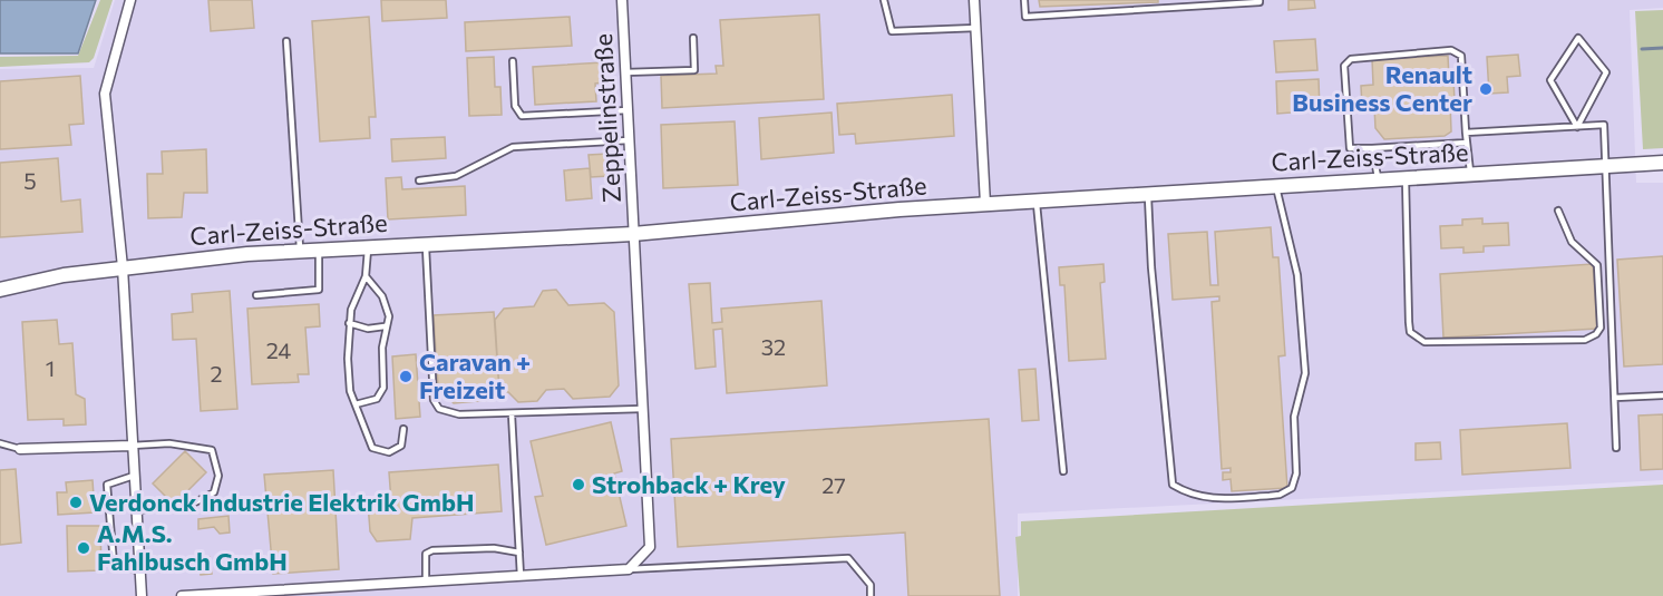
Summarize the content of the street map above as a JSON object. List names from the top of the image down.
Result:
{
  "streets": {
    "main road": ["Carl-Zeiss-Straße"],
    "street": ["Zeppelinstraße"]
  },
  "crossings": [
    ["Zeppelinstraße", "Carl-Zeiss-Straße"]
  ],
  "places": [
    "Renault Business Center",
    "Caravan + Freizeit",
    "Strohback + Krey",
    "Verdonck Industrie Elektrik GmbH",
    "A.M.S. Fahlbusch GmbH"
  ],
  "house_numbers": [
    "5",
    "32",
    "24",
    "1",
    "2",
    "27"
  ]
}
